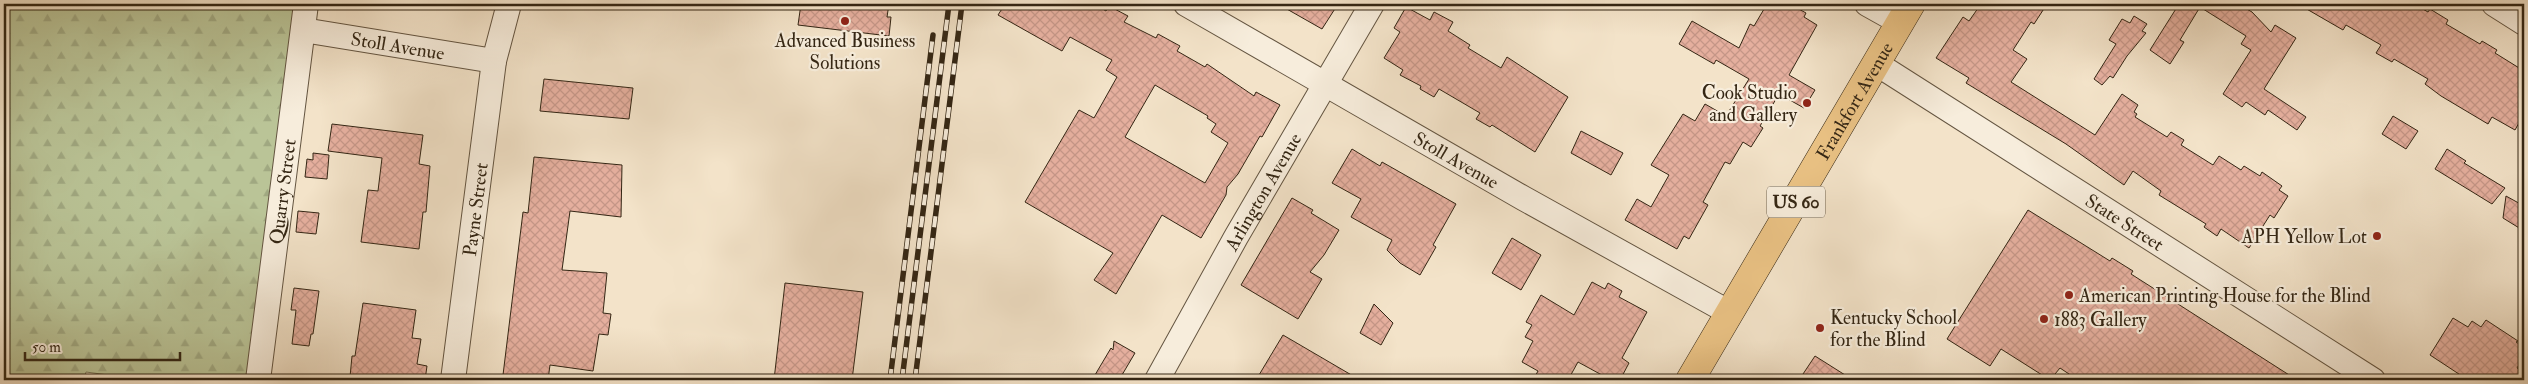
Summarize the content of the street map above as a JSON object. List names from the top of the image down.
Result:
{
  "streets": {
    "main road": ["Frankfort Avenue", "US 60"],
    "street": [
      "Stoll Avenue",
      "Arlington Avenue",
      "Quarry Street",
      "Payne Street",
      "State Street"
    ]
  },
  "crossings": [
    ["Stoll Avenue", "Frankfort Avenue"],
    ["Stoll Avenue", "Arlington Avenue"],
    ["Stoll Avenue", "Quarry Street"],
    ["Stoll Avenue", "Payne Street"],
    ["Frankfort Avenue", "State Street"]
  ],
  "places": [
    "Advanced Business Solutions",
    "Cook Studio and Gallery",
    "APH Yellow Lot",
    "American Printing House for the Blind",
    "1883 Gallery",
    "Kentucky School for the Blind"
  ],
  "scale_bar": "50 m"
}
